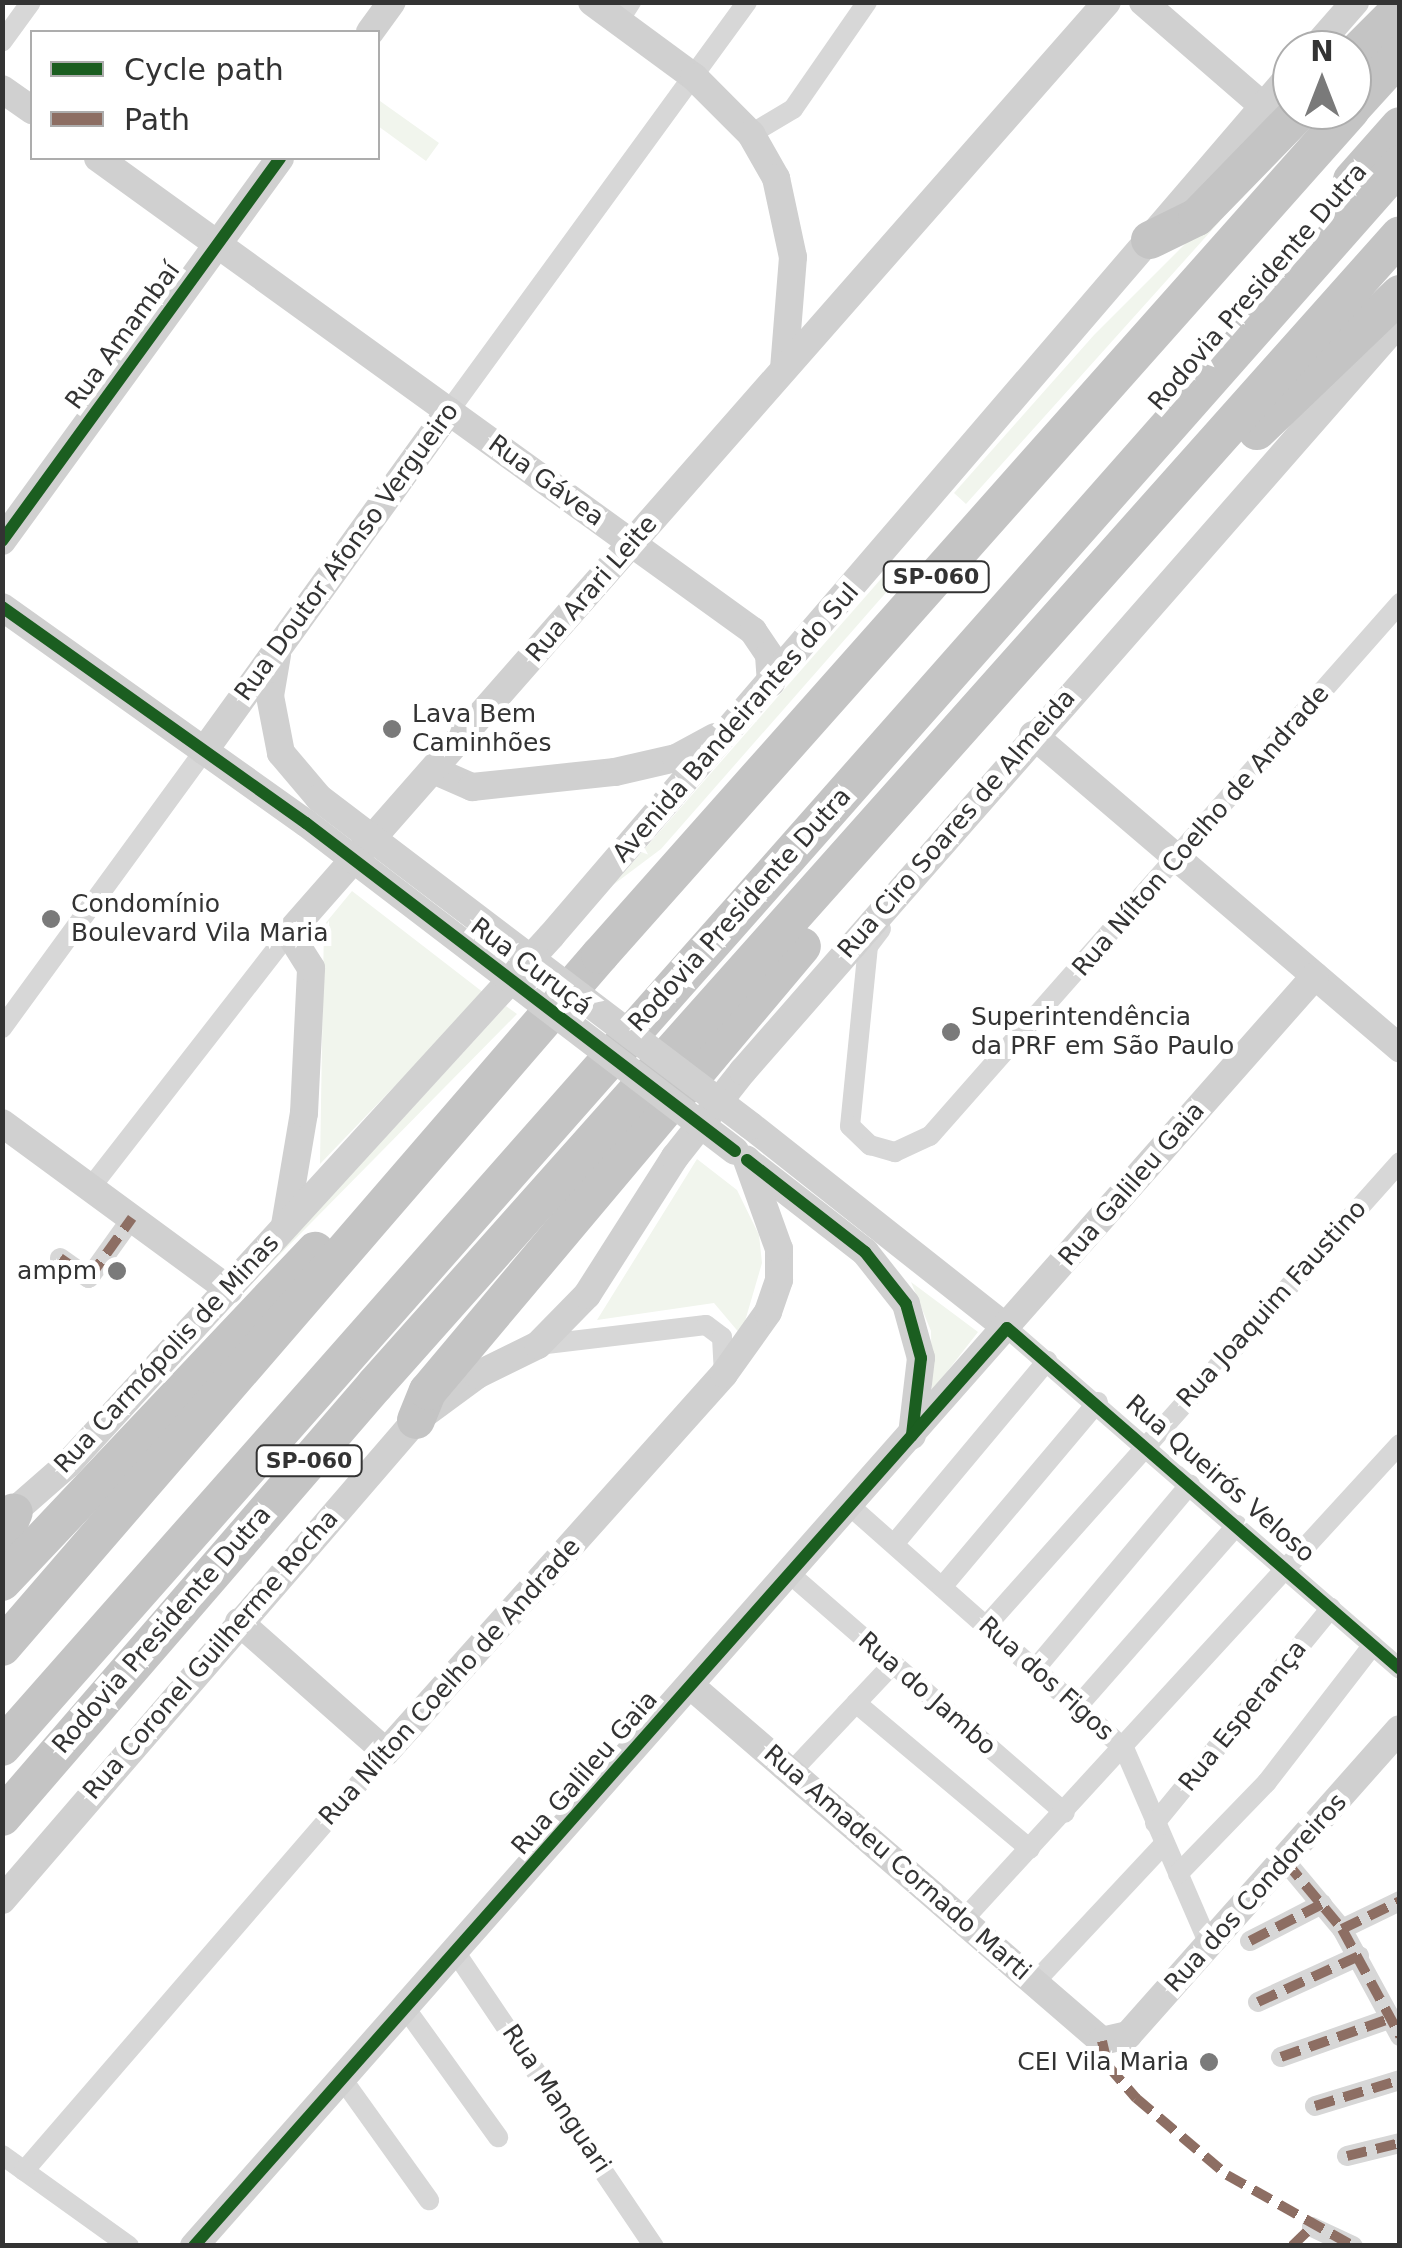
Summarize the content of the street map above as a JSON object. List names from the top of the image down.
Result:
{
  "streets": {
    "highway": ["Rodovia Presidente Dutra", "SP-060"],
    "main road": [
      "Rua Amambaí",
      "Rua Gávea",
      "Rua Doutor Afonso Vergueiro",
      "Rua Arari Leite",
      "Avenida Bandeirantes do Sul",
      "Rua Ciro Soares de Almeida",
      "Rua Nílton Coelho de Andrade",
      "Rua Curuçá",
      "Rua Galileu Gaia",
      "Rua Carmópolis de Minas",
      "Rua Coronel Guilherme Rocha",
      "Rua Amadeu Cornado Marti",
      "Rua dos Condoreiros"
    ],
    "street": [
      "Rua Joaquim Faustino",
      "Rua Queirós Veloso",
      "Rua dos Figos",
      "Rua do Jambo",
      "Rua Esperança",
      "Rua Manguari"
    ]
  },
  "crossings": [
    ["Rua Amambaí", "Rua Gávea"],
    ["Rua Gávea", "Rua Doutor Afonso Vergueiro"],
    ["Rua Gávea", "Rua Arari Leite"],
    ["Rua Gávea", "Avenida Bandeirantes do Sul"],
    ["Rua Doutor Afonso Vergueiro", "Rua Curuçá"],
    ["Rua Arari Leite", "Rua Carmópolis de Minas"],
    ["Avenida Bandeirantes do Sul", "Rua Carmópolis de Minas"],
    ["Rua Ciro Soares de Almeida", "Rua Nílton Coelho de Andrade"],
    ["Rua Ciro Soares de Almeida", "Rua Coronel Guilherme Rocha"],
    ["Rua Nílton Coelho de Andrade", "Rua Curuçá"],
    ["Rua Nílton Coelho de Andrade", "Rua Coronel Guilherme Rocha"],
    ["Rua Curuçá", "Rua Galileu Gaia"],
    ["Rua Curuçá", "Rua Queirós Veloso"],
    ["Rua Galileu Gaia", "Rua Queirós Veloso"],
    ["Rua Galileu Gaia", "Rua dos Figos"],
    ["Rua Galileu Gaia", "Rua do Jambo"],
    ["Rua Galileu Gaia", "Rua Amadeu Cornado Marti"],
    ["Rua Galileu Gaia", "Rua Manguari"],
    ["Rua Joaquim Faustino", "Rua Queirós Veloso"],
    ["Rua Joaquim Faustino", "Rua dos Figos"],
    ["Rua Queirós Veloso", "Rua Esperança"],
    ["Rua dos Figos", "Rua Esperança"],
    ["Rua dos Figos", "Rua dos Condoreiros"],
    ["Rua Amadeu Cornado Marti", "Rua dos Condoreiros"]
  ],
  "places": [
    "Lava Bem Caminhões",
    "Condomínio Boulevard Vila Maria",
    "Superintendência da PRF em São Paulo",
    "ampm",
    "CEI Vila Maria"
  ],
  "legend": ["Cycle path", "Path"],
  "north": "top"
}
